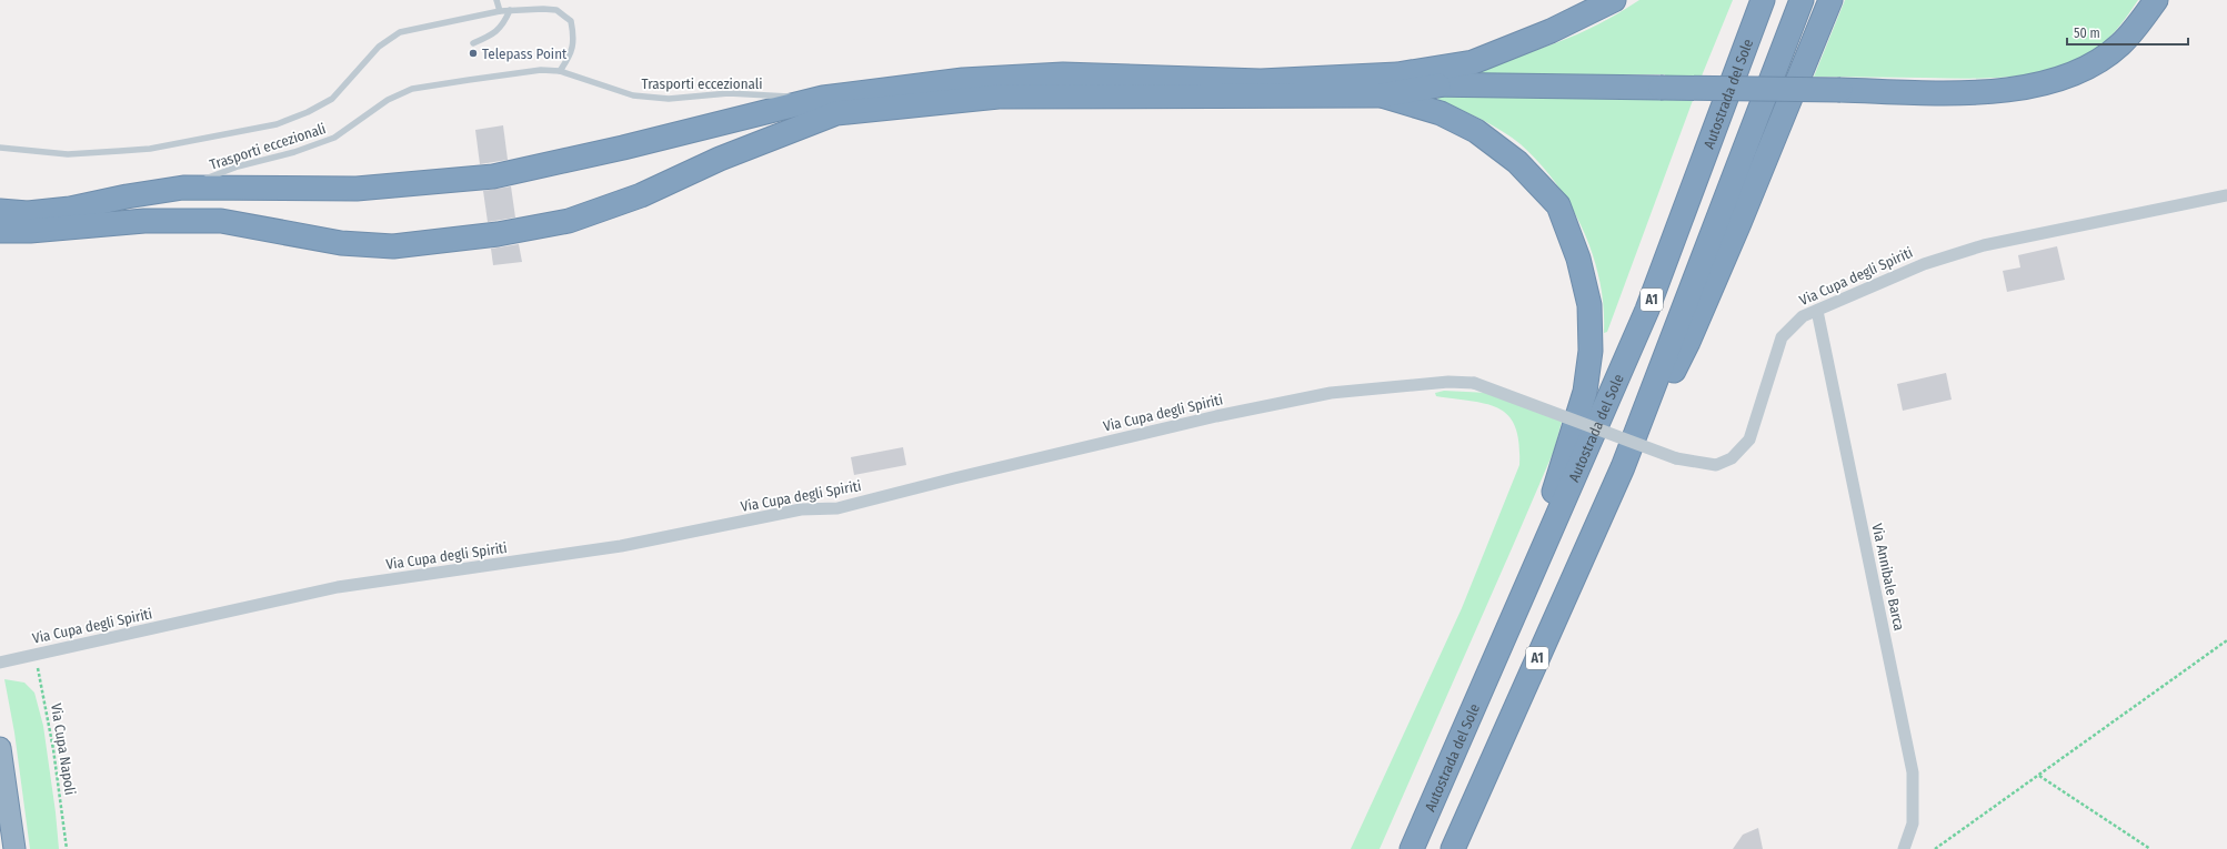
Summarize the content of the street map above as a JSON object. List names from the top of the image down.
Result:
{
  "streets": {
    "highway": ["Autostrada del Sole", "A1"],
    "street": ["Via Cupa degli Spiriti", "Via Annibale Barca"],
    "lane": ["Trasporti eccezionali"],
    "path": ["Via Cupa Napoli"]
  },
  "crossings": [
    ["Via Cupa degli Spiriti", "Via Annibale Barca"],
    ["Via Cupa degli Spiriti", "Via Cupa Napoli"]
  ],
  "places": ["Telepass Point"],
  "scale_bar": "50 m"
}
